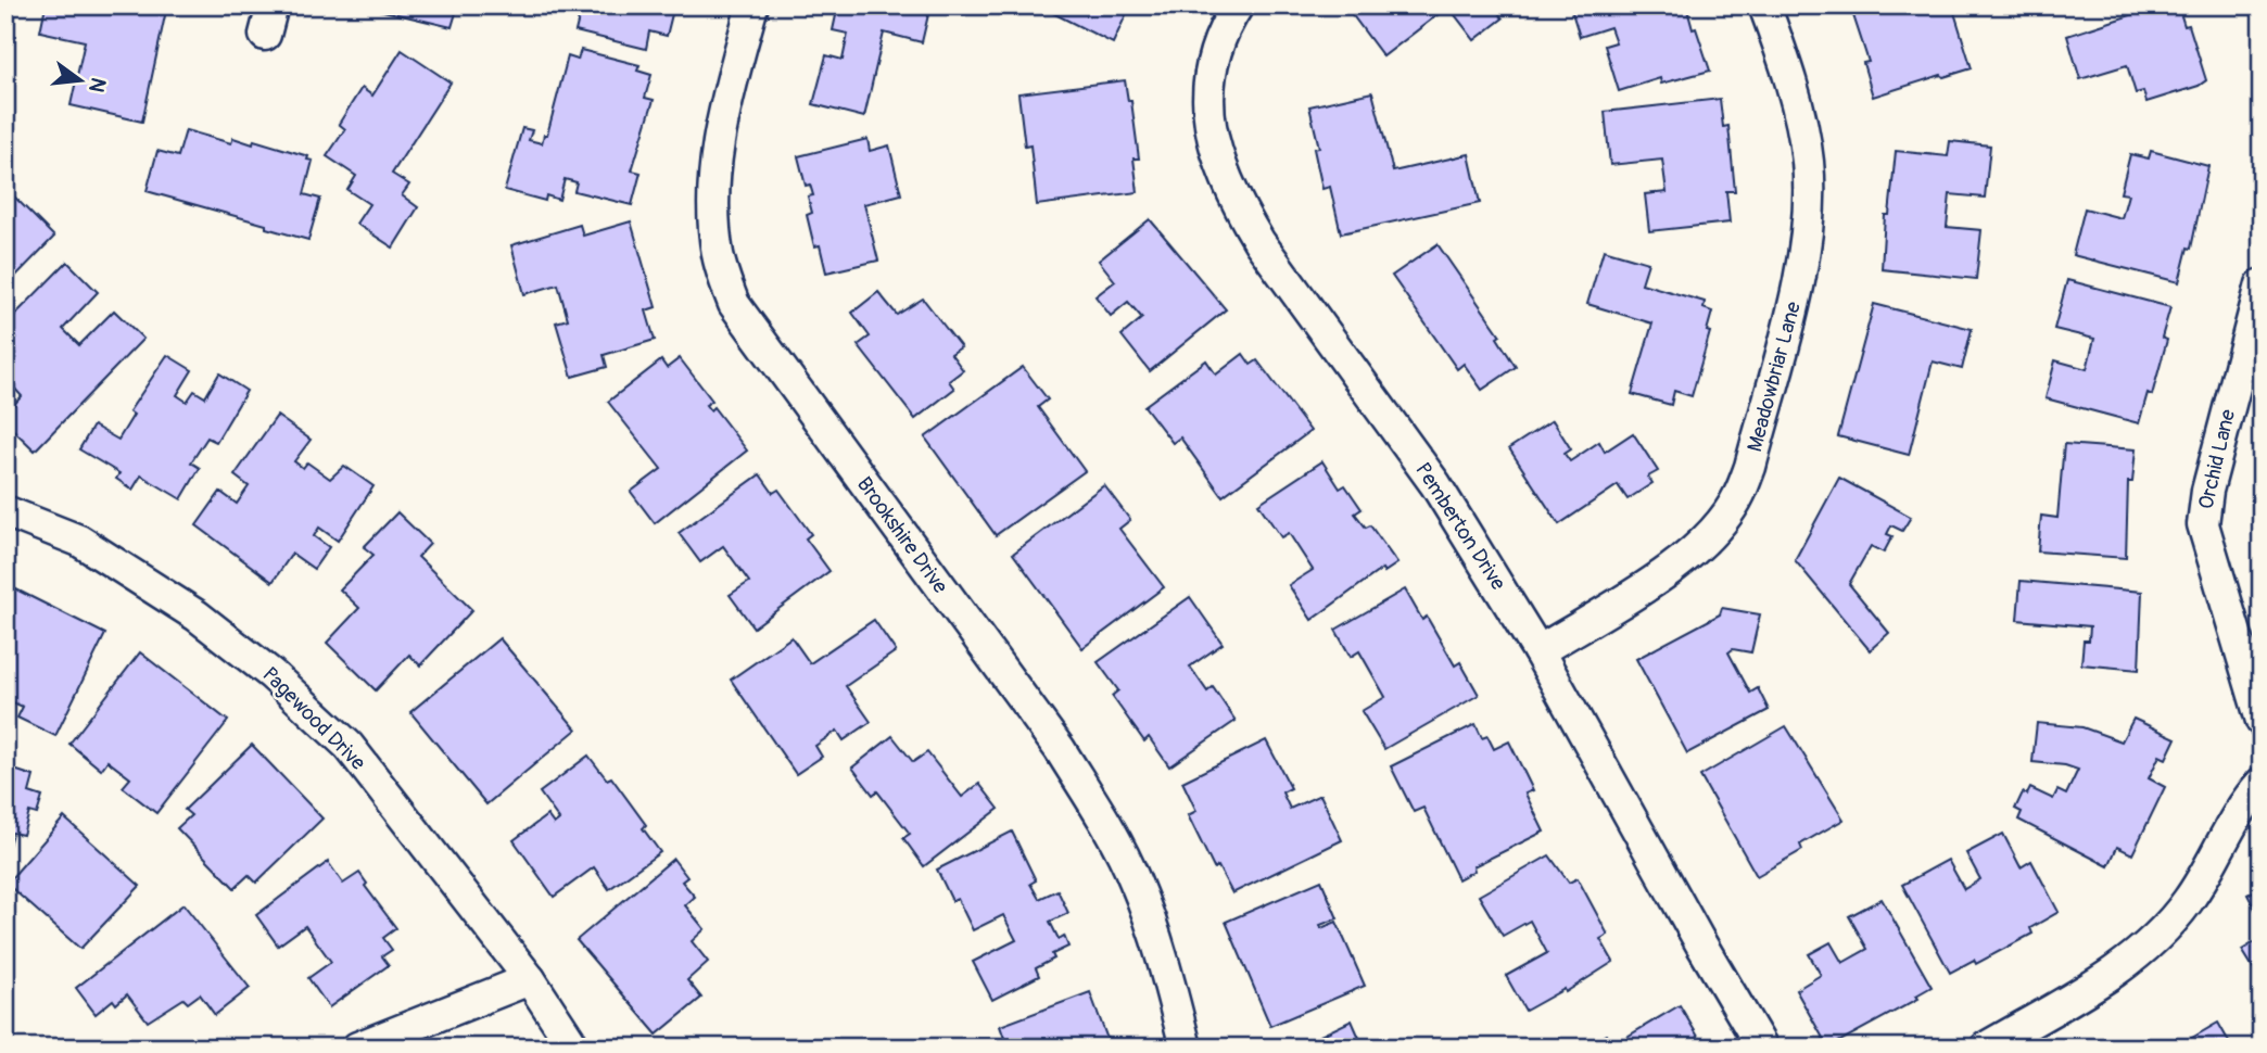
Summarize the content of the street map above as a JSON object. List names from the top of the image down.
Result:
{
  "streets": {
    "street": [
      "Meadowbriar Lane",
      "Orchid Lane",
      "Pemberton Drive",
      "Brookshire Drive",
      "Pagewood Drive"
    ]
  },
  "crossings": [
    ["Meadowbriar Lane", "Pemberton Drive"]
  ],
  "north": "right"
}
